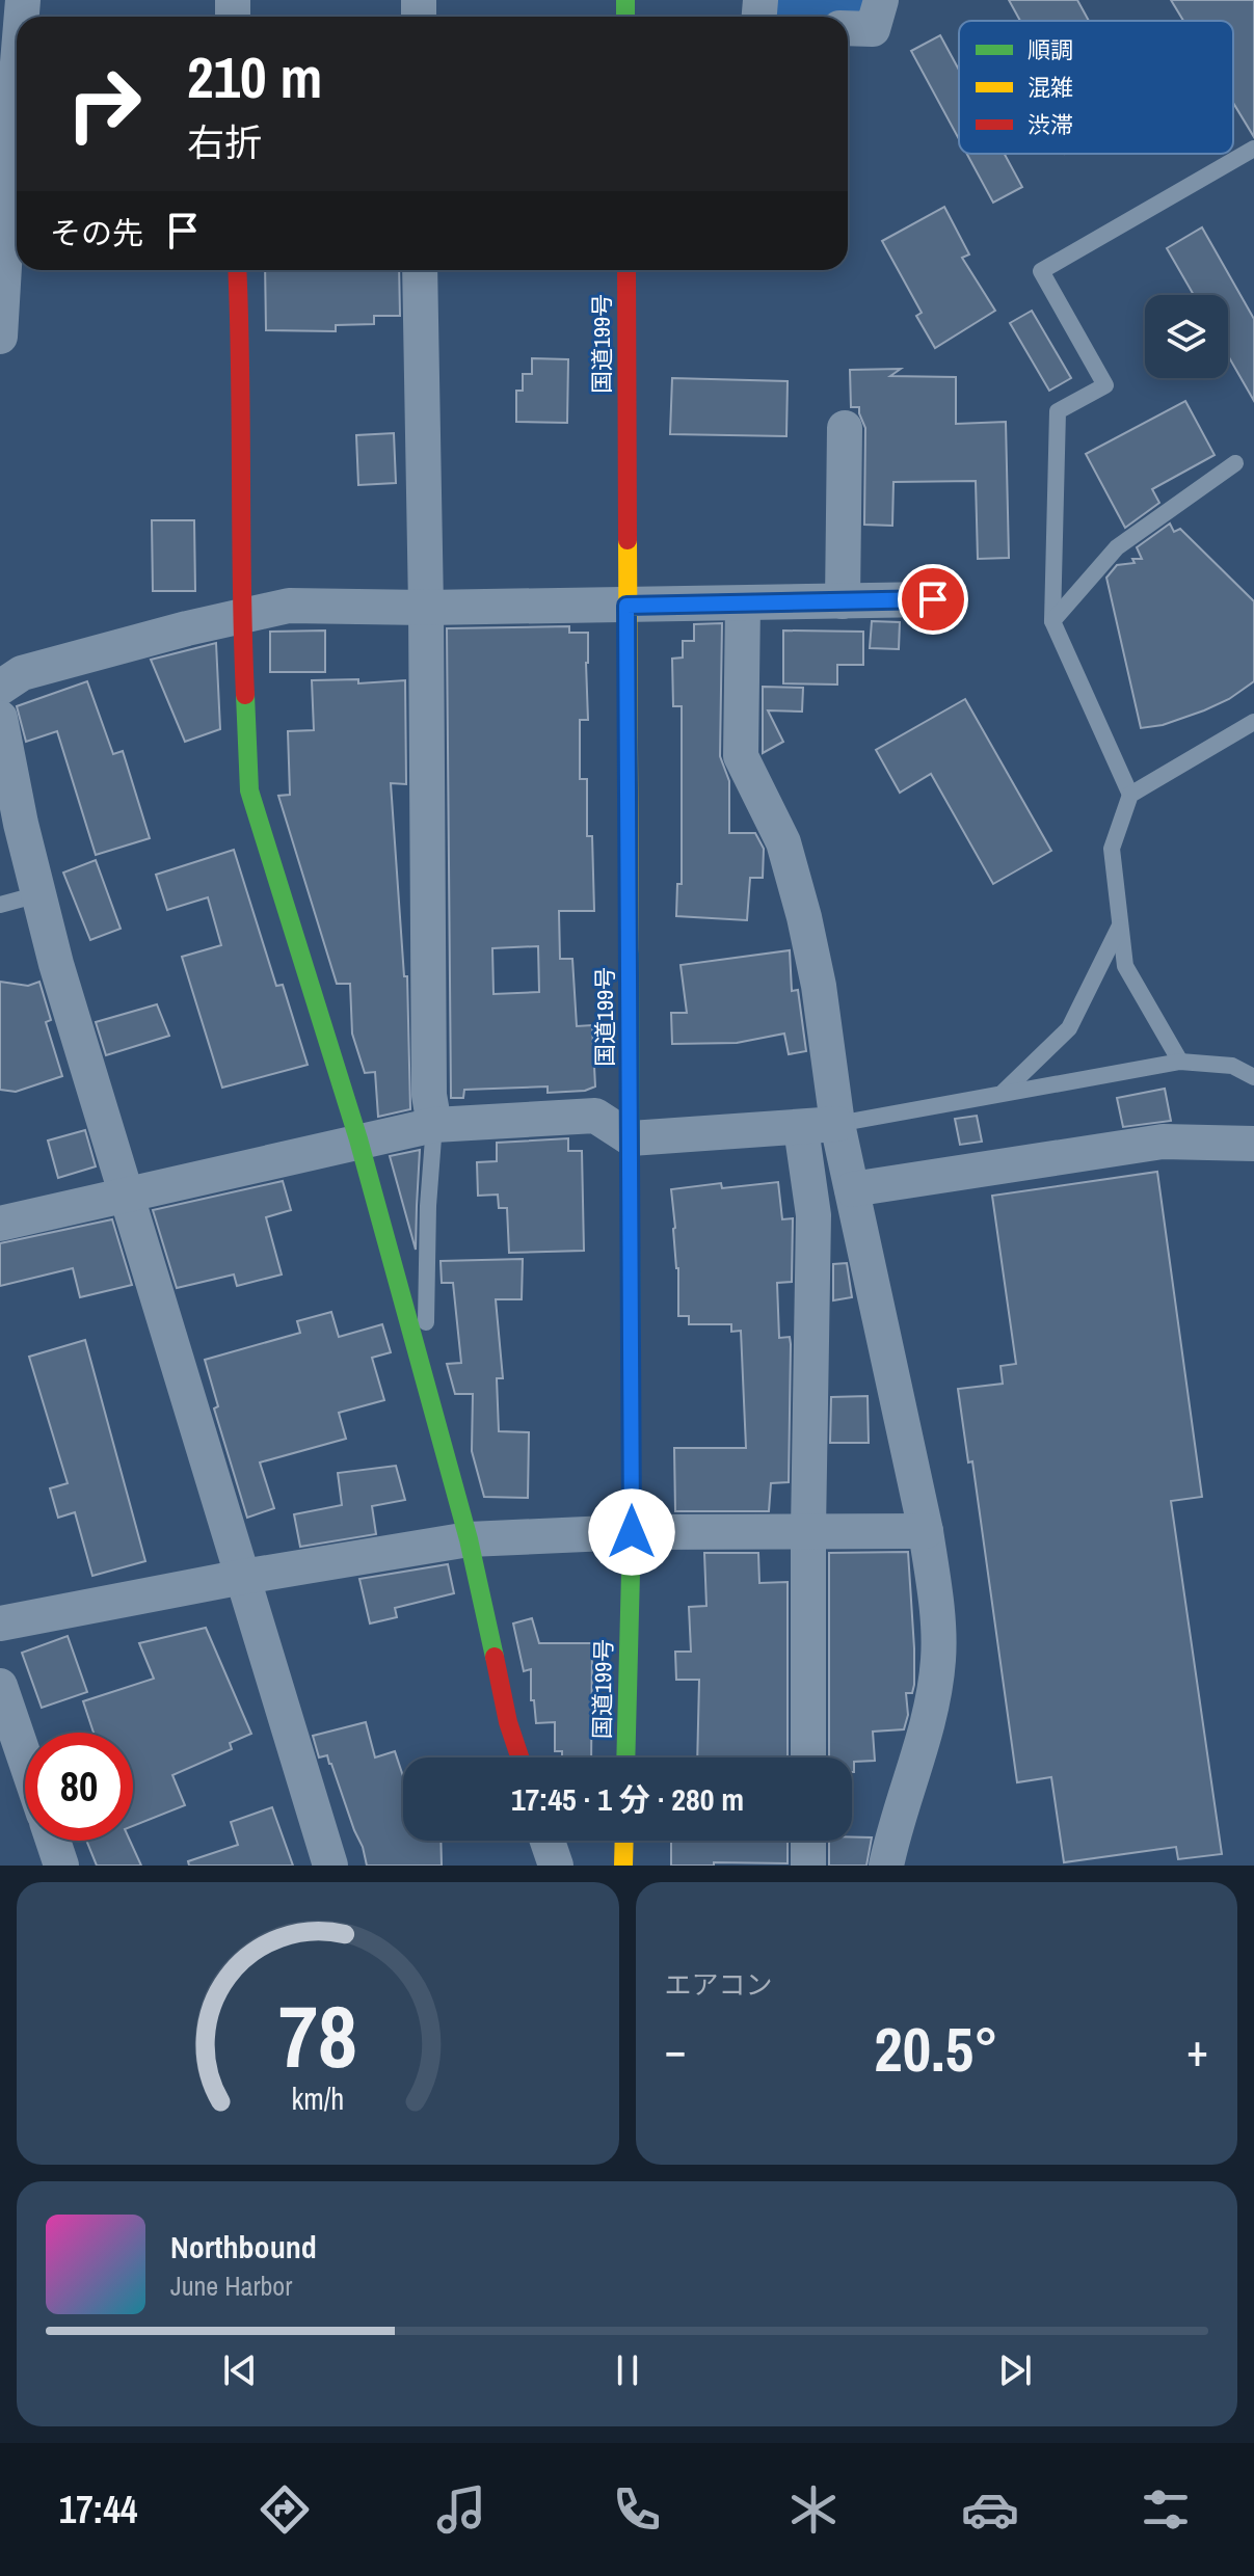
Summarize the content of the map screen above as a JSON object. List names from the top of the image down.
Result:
{
  "streets": {
    "main road": ["国道199号"]
  },
  "legend": ["順調", "混雑", "渋滞"],
  "page": {
    "turn": ["210 m", "右折"],
    "then": "その先",
    "limit": "80",
    "trip": "17:45 · 1 分 · 280 m",
    "tile": "エアコン",
    "heat": ["−", "20.5°", "+"],
    "song": ["Northbound", "June Harbor"],
    "tabs": "17:44",
    "gauge": ["78", "km/h"]
  }
}
